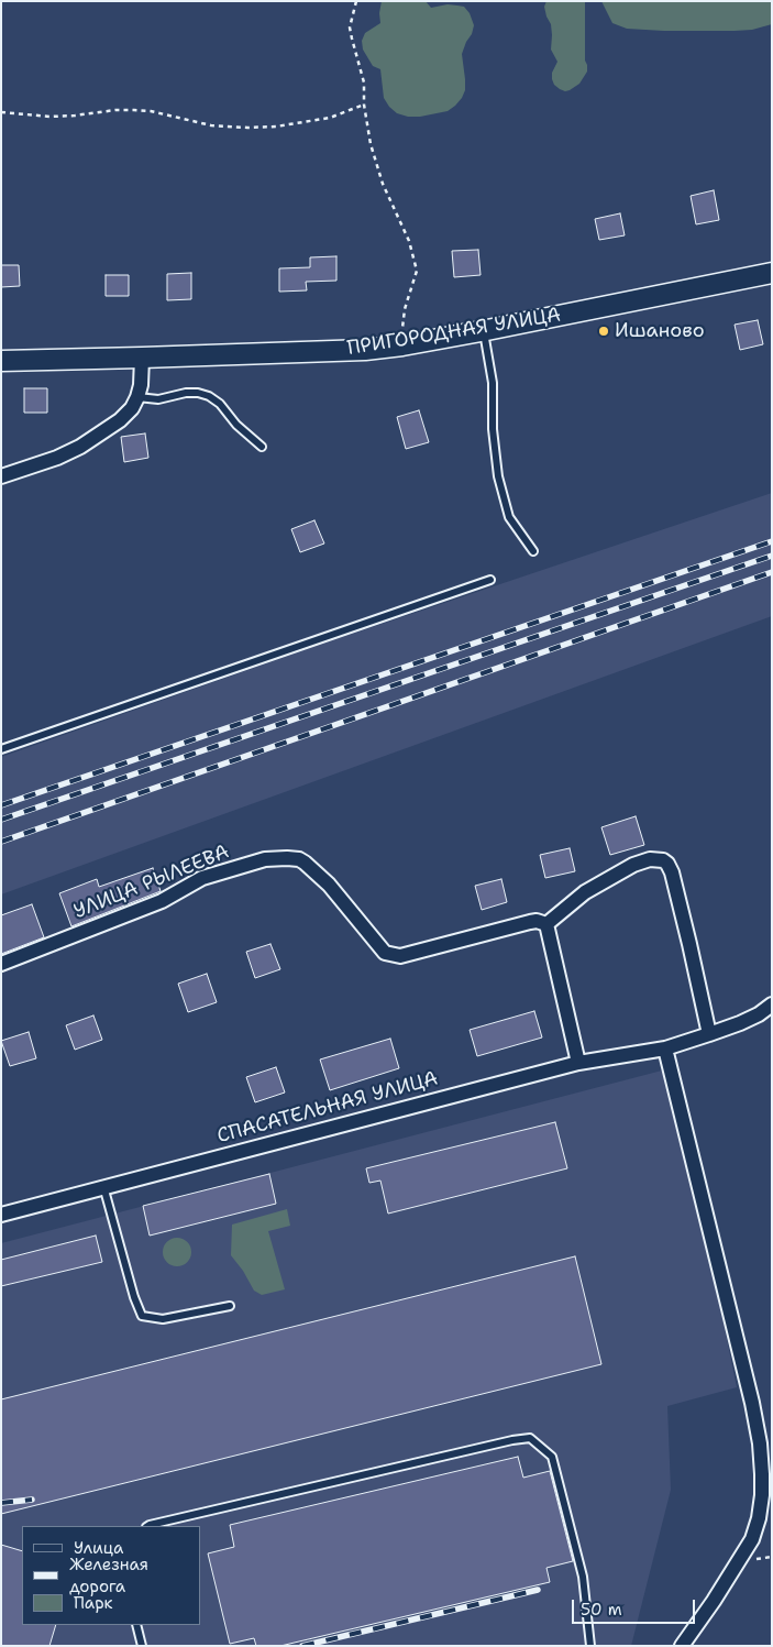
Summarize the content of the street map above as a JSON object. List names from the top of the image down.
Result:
{
  "streets": {
    "main road": ["ПРИГОРОДНАЯ УЛИЦА"],
    "street": ["УЛИЦА РЫЛЕЕВА", "СПАСАТЕЛЬНАЯ УЛИЦА"]
  },
  "places": ["Ишаново"],
  "legend": ["Улица", "Железная дорога", "Парк"],
  "scale_bar": "50 m"
}
